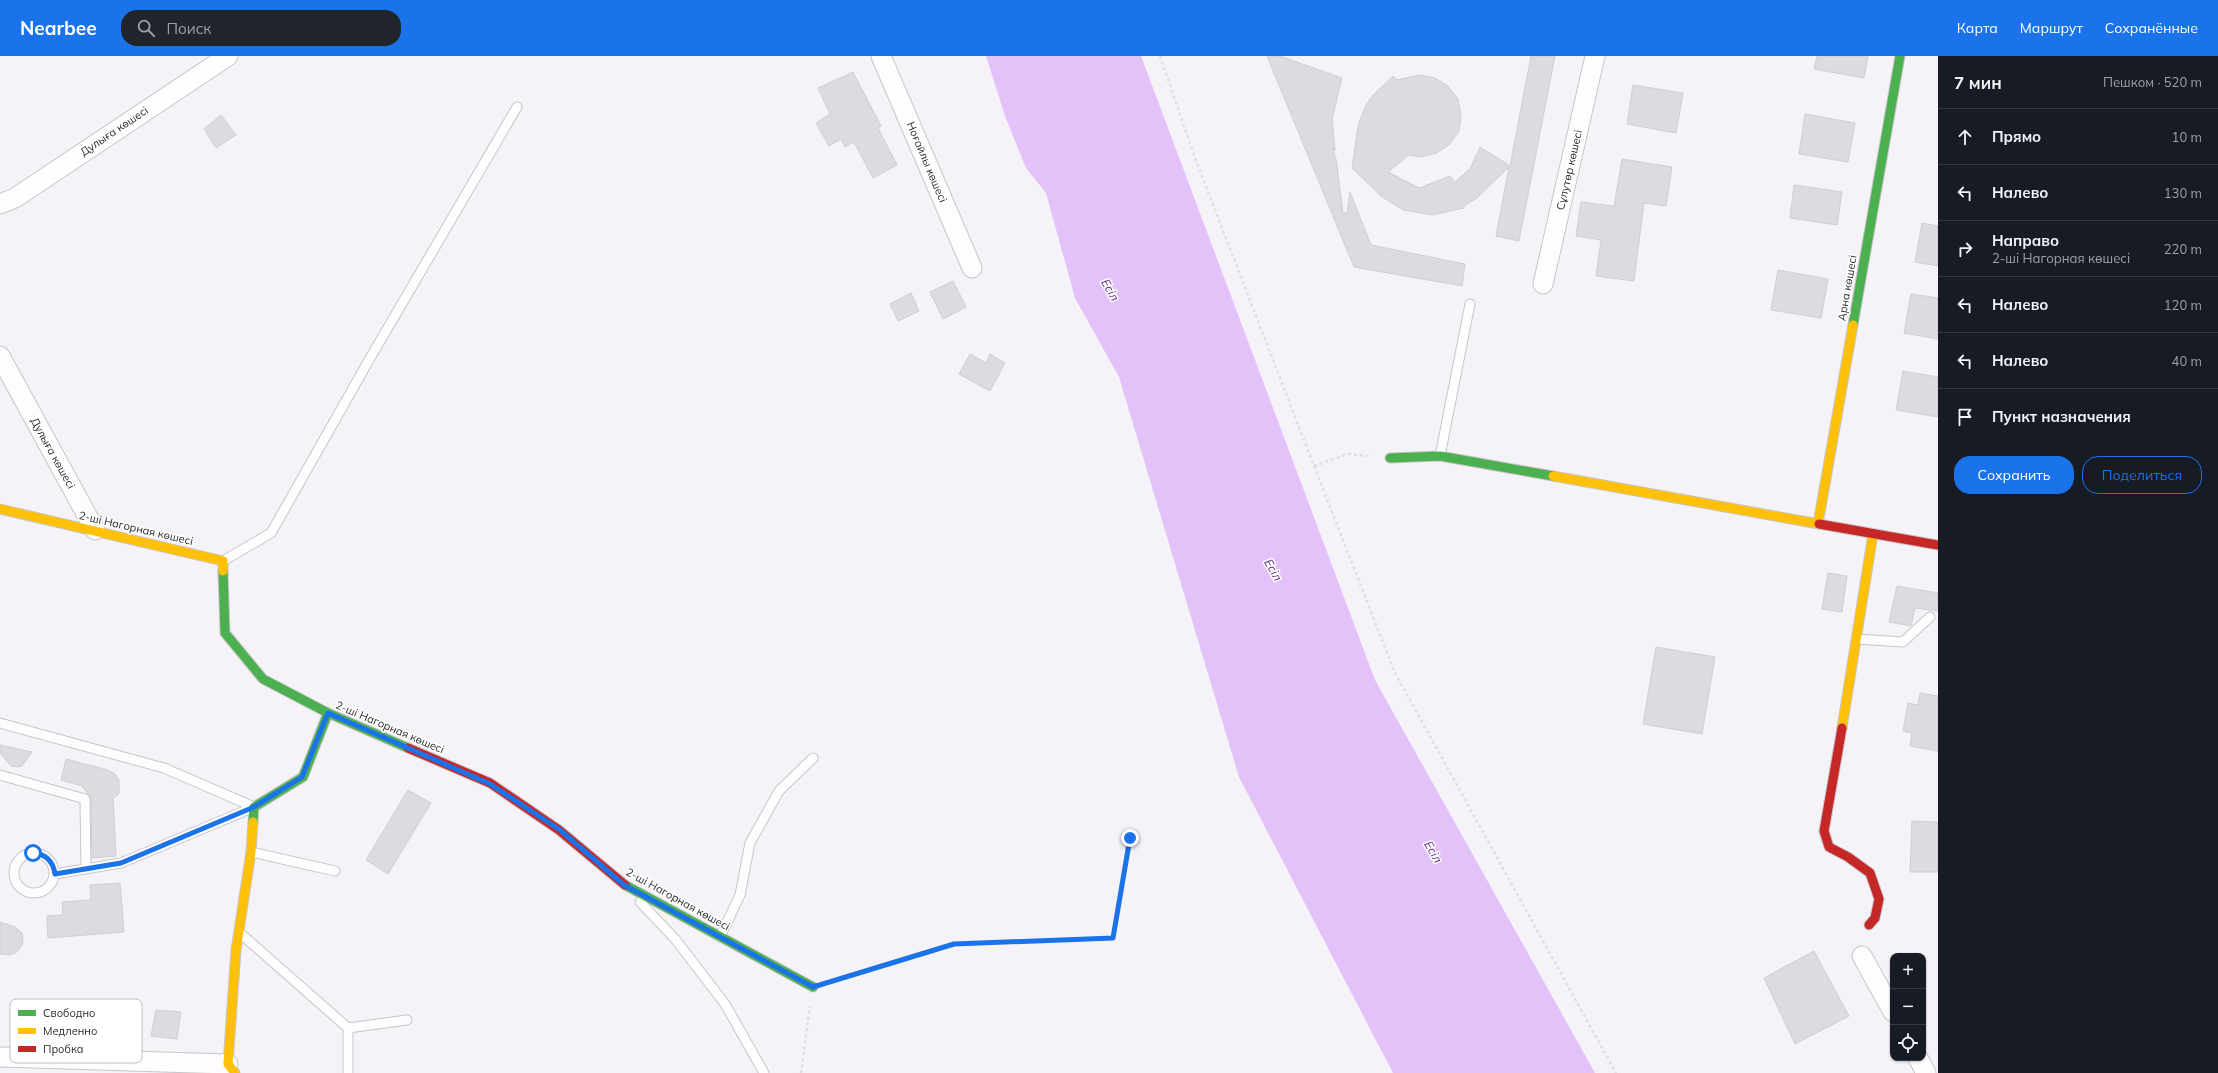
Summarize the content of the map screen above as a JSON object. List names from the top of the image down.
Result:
{
  "streets": {
    "street": [
      "Дулыға көшесі",
      "Ноғайлы көшесі",
      "Сұлутөр көшесі",
      "Арна көшесі",
      "2-ші Нагорная көшесі"
    ]
  },
  "crossings": [
    ["Дулыға көшесі", "2-ші Нагорная көшесі"]
  ],
  "water": ["Есіл"],
  "legend": ["Свободно", "Медленно", "Пробка"],
  "page": {
    "header": "Nearbee",
    "search": "Поиск",
    "nav": ["Карта", "Маршрут", "Сохранённые"],
    "heading": ["7 мин", "Пешком · 520 m"],
    "list": [
      ["Прямо", "10 m"],
      ["Налево", "130 m"],
      ["Направо", "2-ші Нагорная көшесі", "220 m"],
      ["Налево", "120 m"],
      ["Налево", "40 m"],
      "Пункт назначения"
    ],
    "buttons": ["Сохранить", "Поделиться"],
    "map_buttons": ["+", "−"]
  }
}
